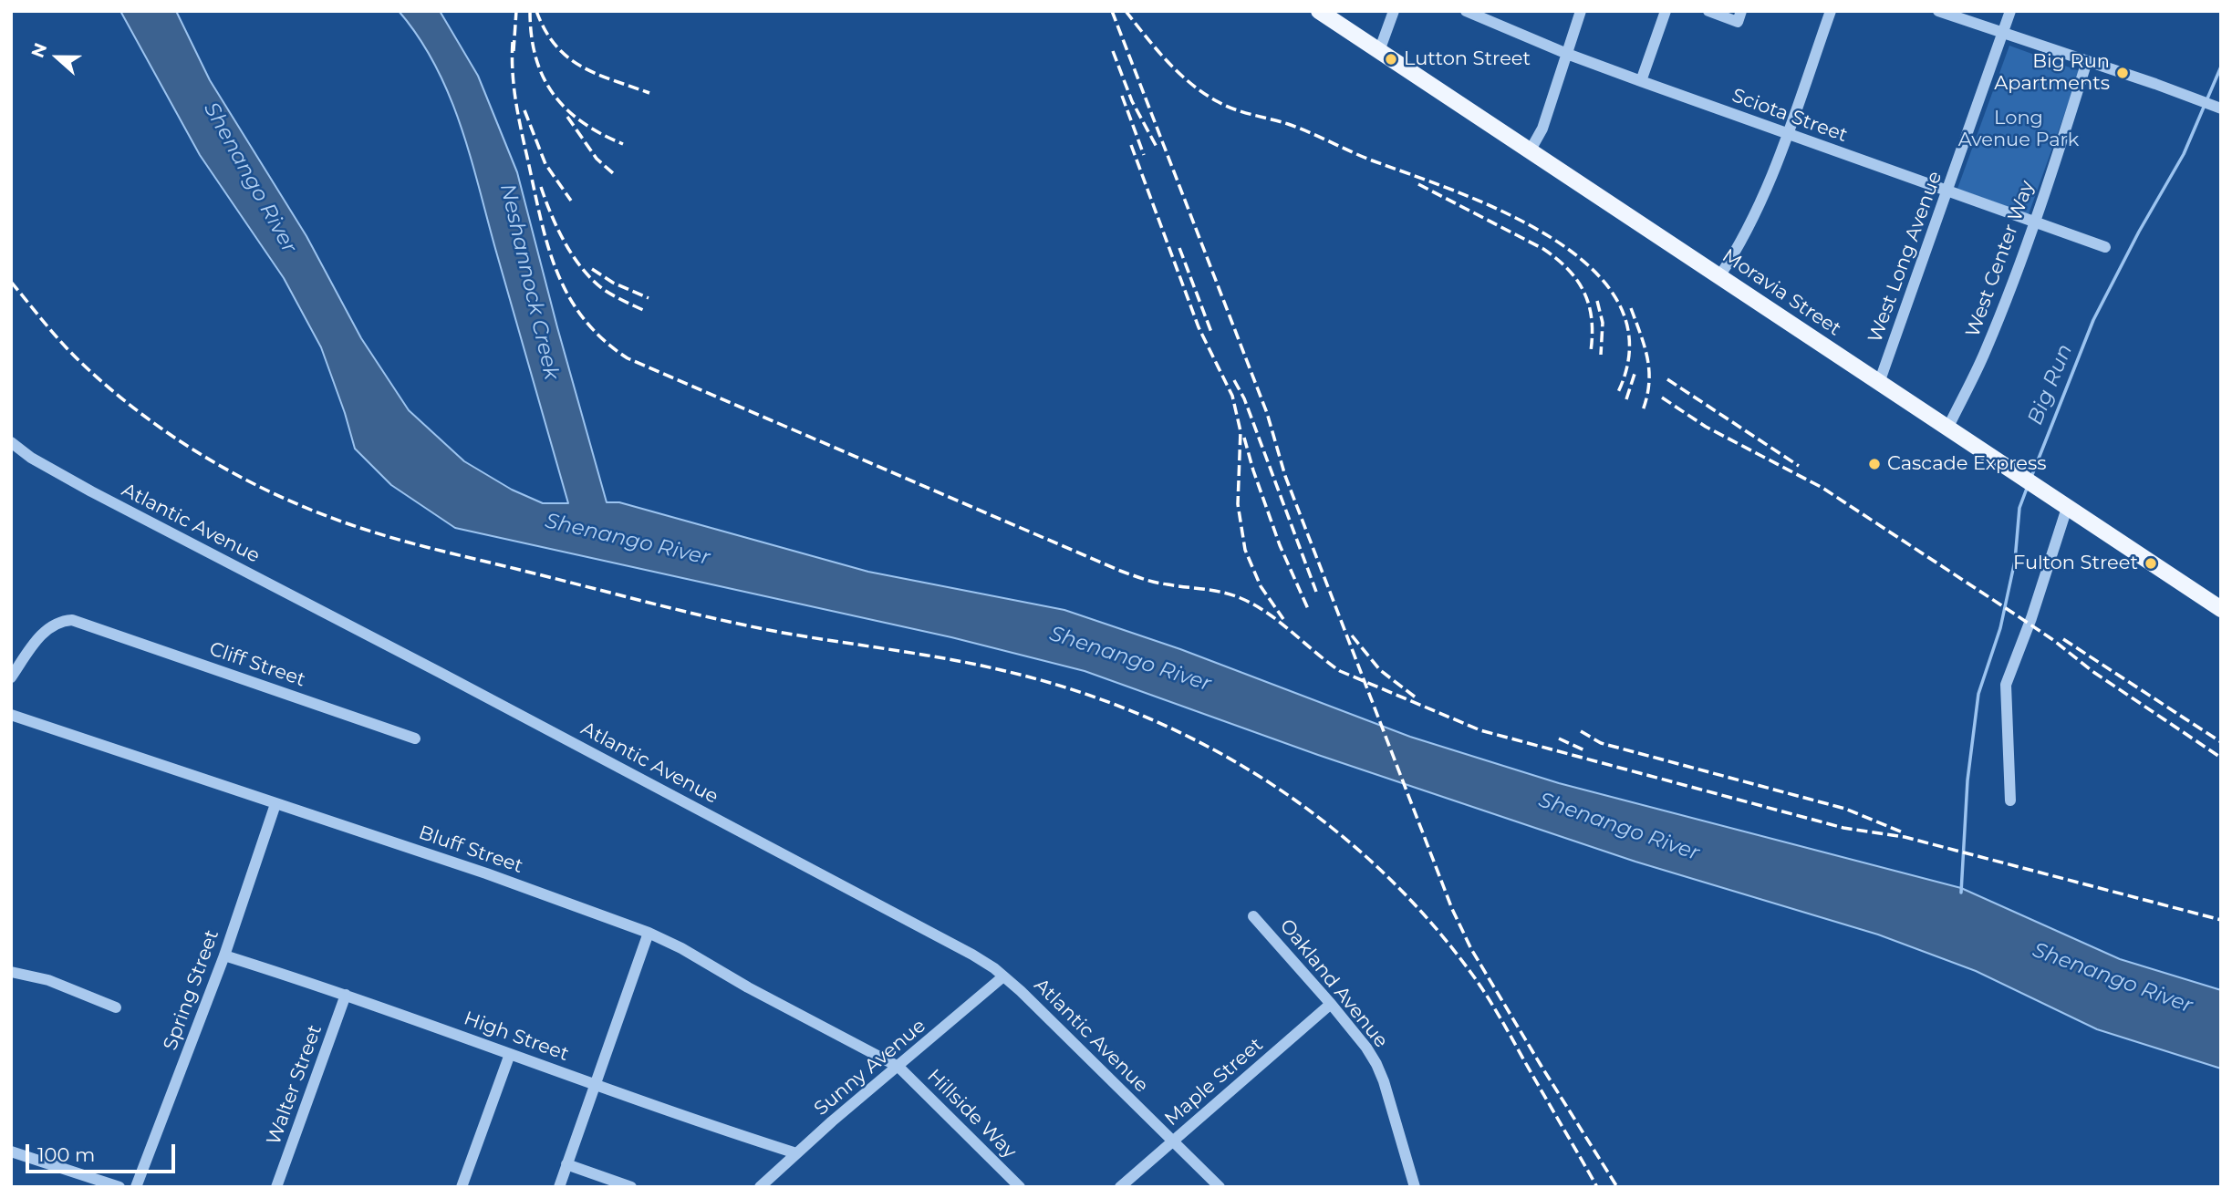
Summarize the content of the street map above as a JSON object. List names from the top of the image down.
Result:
{
  "streets": {
    "main road": ["Moravia Street"],
    "street": [
      "Sciota Street",
      "West Long Avenue",
      "West Center Way",
      "Atlantic Avenue",
      "Cliff Street",
      "Bluff Street",
      "Oakland Avenue",
      "Spring Street",
      "High Street",
      "Sunny Avenue",
      "Maple Street",
      "Walter Street",
      "Hillside Way"
    ]
  },
  "crossings": [
    ["Sciota Street", "West Long Avenue"],
    ["Sciota Street", "West Center Way"],
    ["West Long Avenue", "Moravia Street"],
    ["West Center Way", "Moravia Street"],
    ["Atlantic Avenue", "Sunny Avenue"],
    ["Atlantic Avenue", "Maple Street"],
    ["Bluff Street", "Spring Street"],
    ["Bluff Street", "Sunny Avenue"],
    ["Bluff Street", "Hillside Way"],
    ["Oakland Avenue", "Maple Street"],
    ["Spring Street", "High Street"],
    ["High Street", "Sunny Avenue"],
    ["High Street", "Walter Street"],
    ["Sunny Avenue", "Hillside Way"]
  ],
  "water": ["Shenango River", "Neshannock Creek", "Big Run"],
  "parks": ["Long Avenue Park"],
  "places": [
    "Lutton Street",
    "Big Run Apartments",
    "Cascade Express",
    "Fulton Street"
  ],
  "scale_bar": "100 m",
  "north": "left"
}
